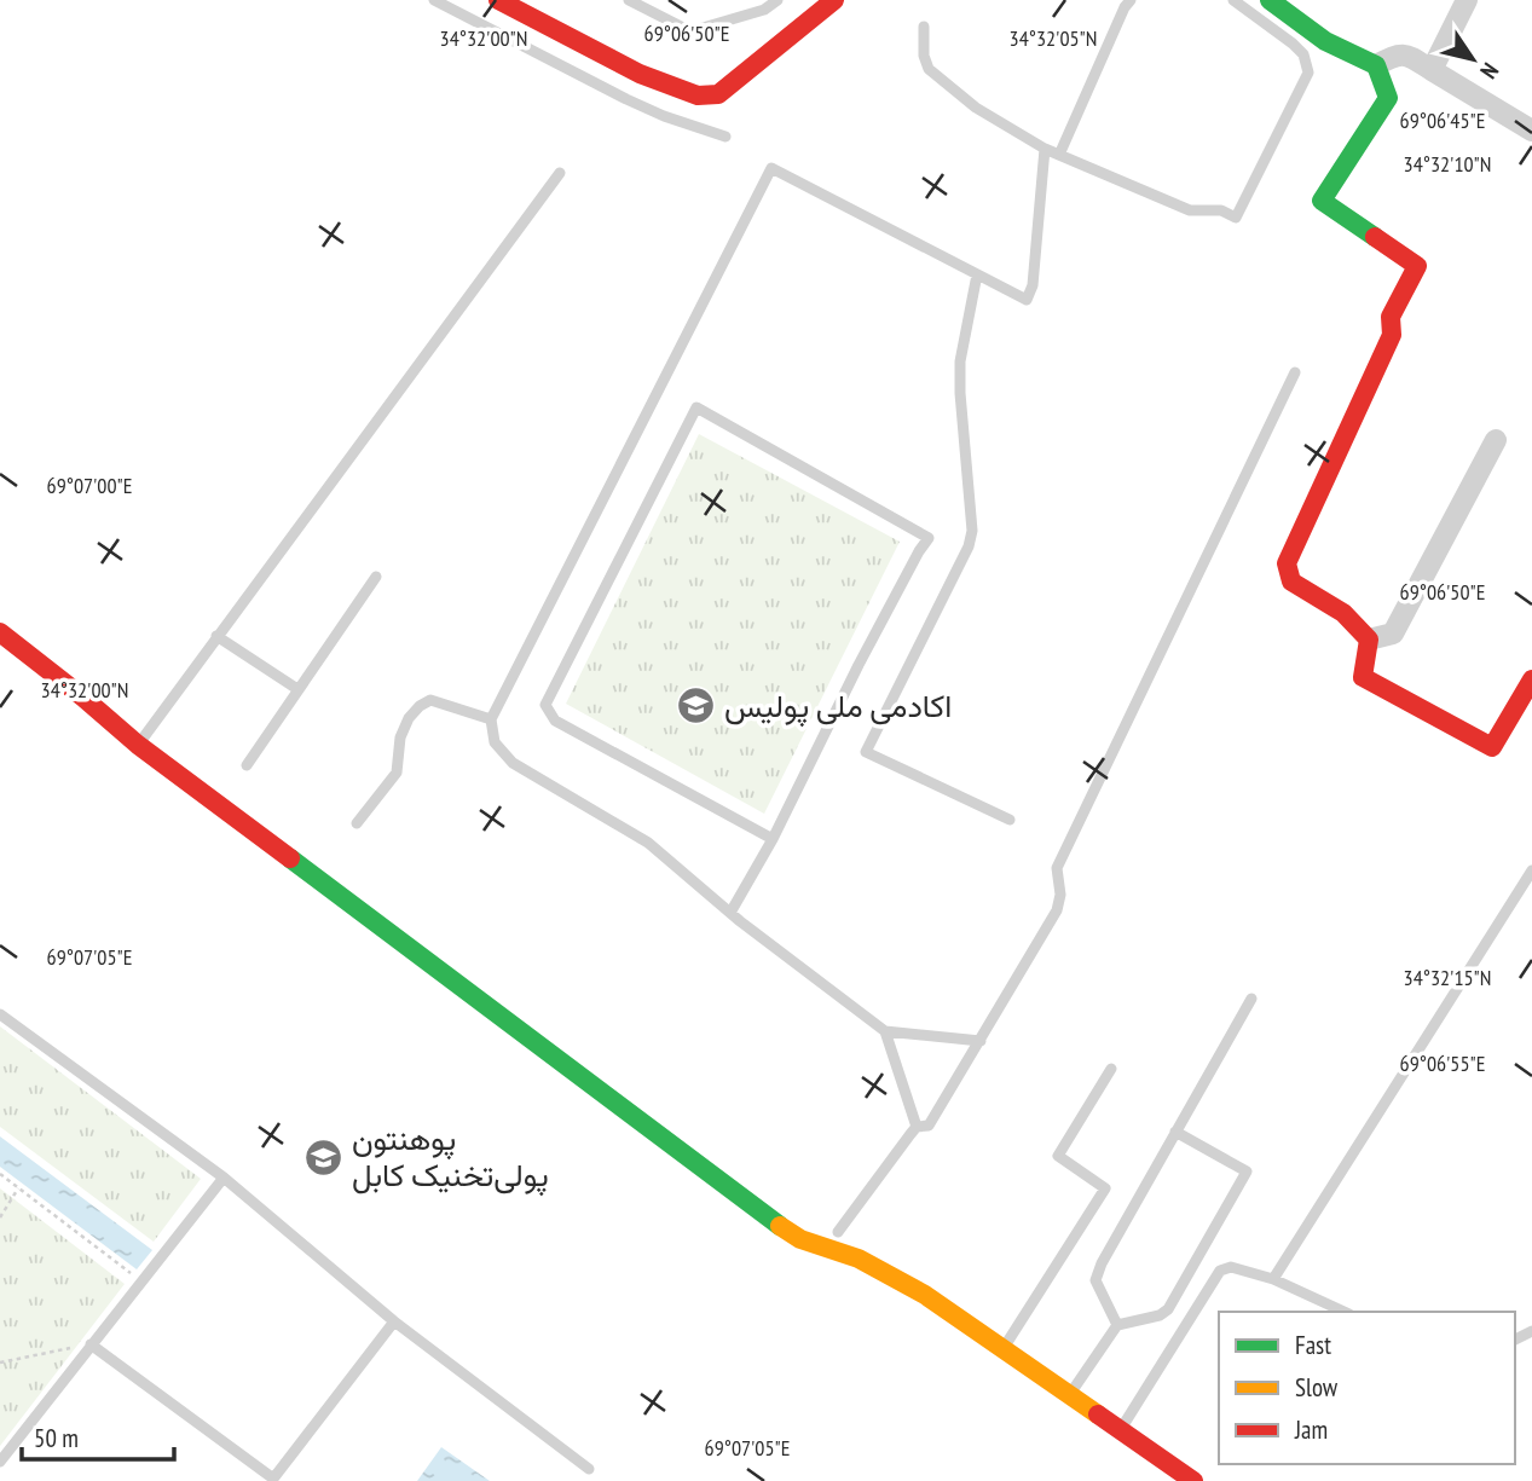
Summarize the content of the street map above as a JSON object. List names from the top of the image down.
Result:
{
  "places": {
    "school or university": ["اکادمی ملی پولیس", "پوهنتون پولی‌تخنیک کابل"]
  },
  "legend": ["Fast", "Slow", "Jam"],
  "scale_bar": "50 m",
  "north": "bottom right",
  "coordinates": [
    "69°06'50\"E",
    "34°32'00\"N",
    "34°32'05\"N",
    "69°06'45\"E",
    "34°32'10\"N",
    "69°07'00\"E",
    "69°07'05\"E",
    "34°32'15\"N",
    "69°06'55\"E"
  ]
}
